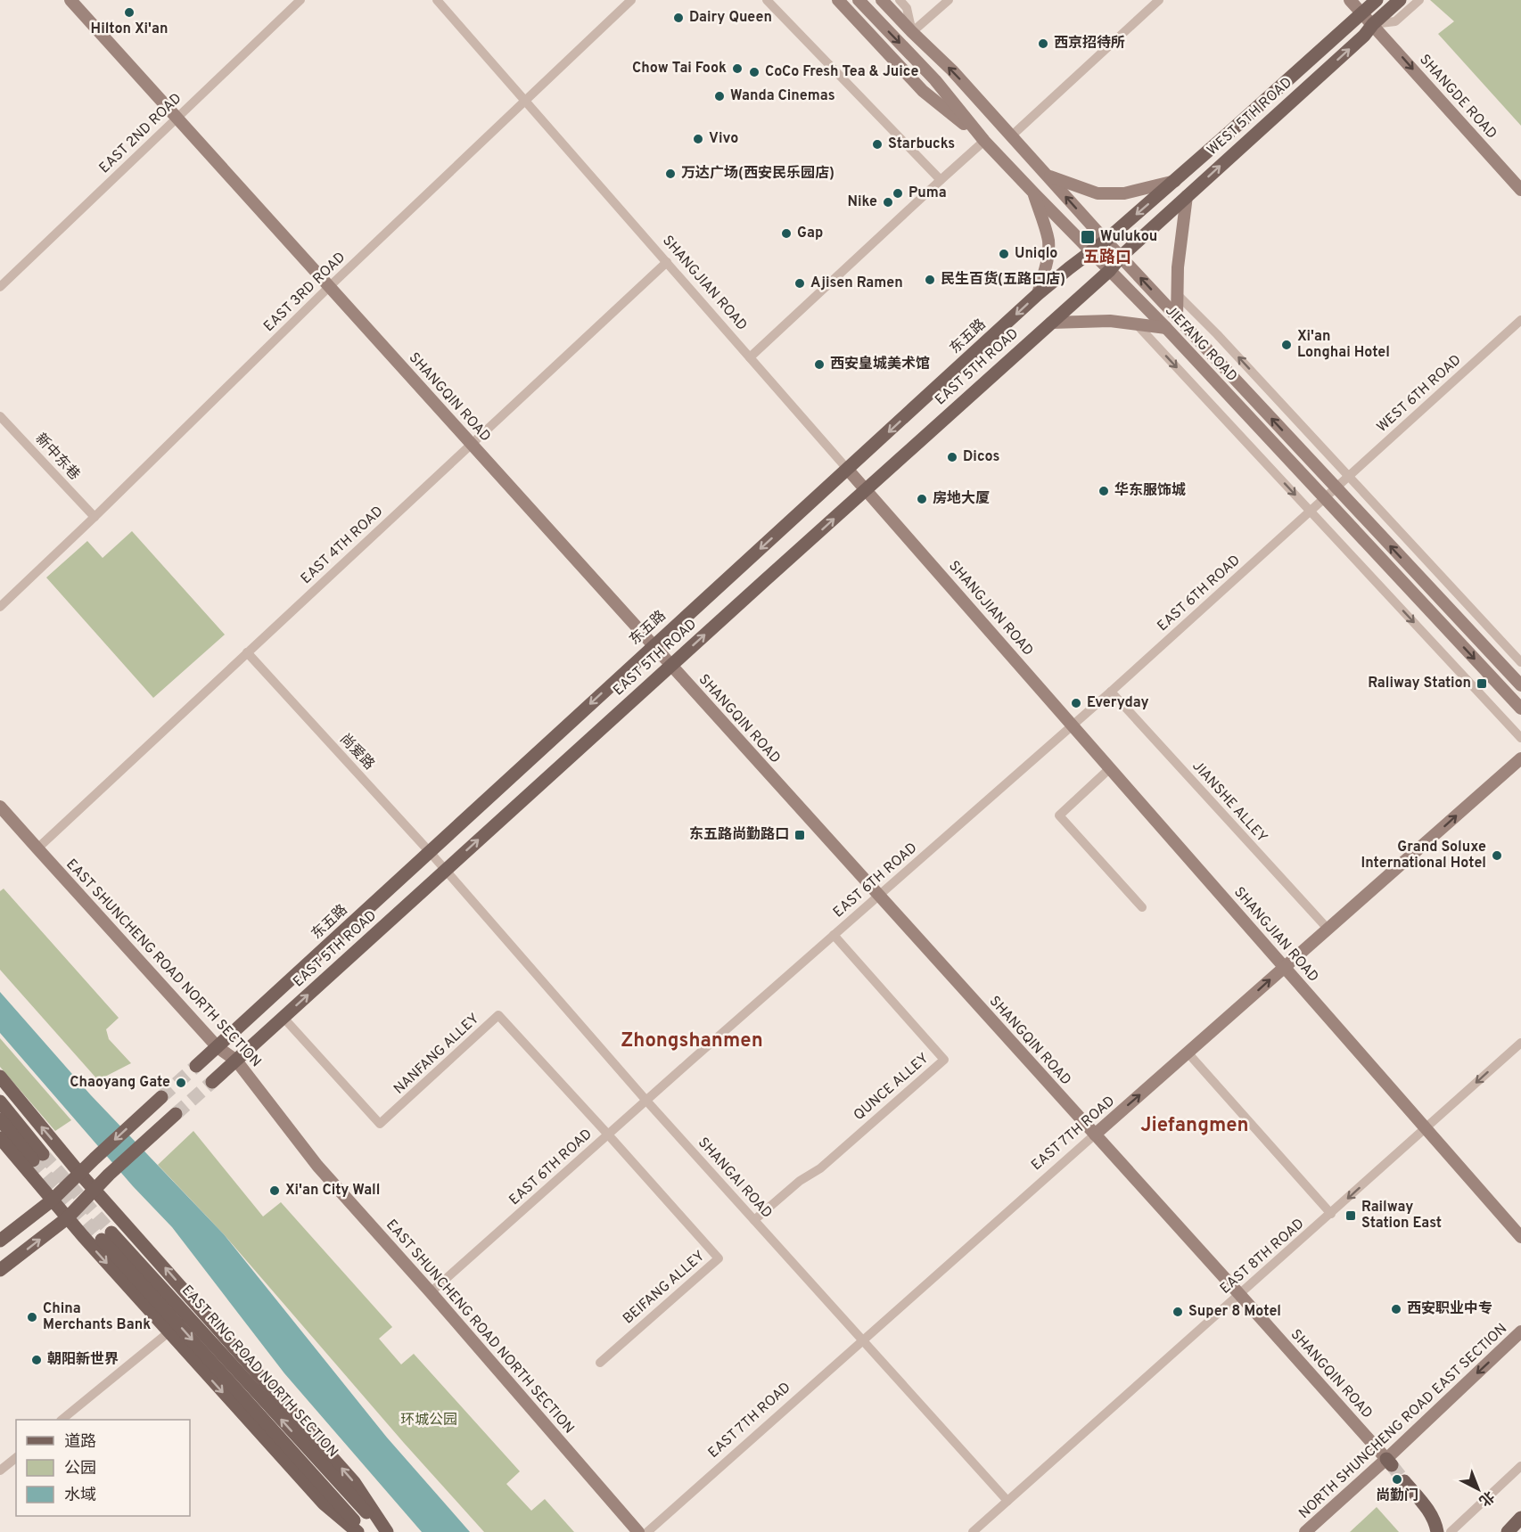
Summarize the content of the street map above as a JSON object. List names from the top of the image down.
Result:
{
  "streets": {
    "main road": [
      "WEST 5TH ROAD",
      "东五路",
      "EAST 5TH ROAD",
      "EAST RING ROAD NORTH SECTION"
    ],
    "street": [
      "SHANGDE ROAD",
      "EAST 2ND ROAD",
      "SHANGJIAN ROAD",
      "EAST 3RD ROAD",
      "JIEFANG ROAD",
      "WEST 6TH ROAD",
      "SHANGQIN ROAD",
      "新中东巷",
      "EAST 4TH ROAD",
      "EAST 6TH ROAD",
      "尚爱路",
      "JIANSHE ALLEY",
      "EAST SHUNCHENG ROAD NORTH SECTION",
      "NANFANG ALLEY",
      "QUNCE ALLEY",
      "EAST 7TH ROAD",
      "SHANGAI ROAD",
      "EAST 8TH ROAD",
      "BEIFANG ALLEY",
      "NORTH SHUNCHENG ROAD EAST SECTION"
    ]
  },
  "crossings": [
    ["SHANGDE ROAD", "WEST 5TH ROAD"],
    ["WEST 5TH ROAD", "东五路"],
    ["WEST 5TH ROAD", "JIEFANG ROAD"],
    ["WEST 5TH ROAD", "EAST 5TH ROAD"],
    ["EAST 2ND ROAD", "SHANGQIN ROAD"],
    ["SHANGJIAN ROAD", "EAST 3RD ROAD"],
    ["SHANGJIAN ROAD", "东五路"],
    ["SHANGJIAN ROAD", "EAST 5TH ROAD"],
    ["SHANGJIAN ROAD", "EAST 4TH ROAD"],
    ["SHANGJIAN ROAD", "EAST 6TH ROAD"],
    ["SHANGJIAN ROAD", "EAST 7TH ROAD"],
    ["SHANGJIAN ROAD", "EAST 8TH ROAD"],
    ["EAST 3RD ROAD", "SHANGQIN ROAD"],
    ["EAST 3RD ROAD", "新中东巷"],
    ["东五路", "JIEFANG ROAD"],
    ["东五路", "SHANGQIN ROAD"],
    ["东五路", "尚爱路"],
    ["东五路", "EAST SHUNCHENG ROAD NORTH SECTION"],
    ["JIEFANG ROAD", "EAST 5TH ROAD"],
    ["JIEFANG ROAD", "WEST 6TH ROAD"],
    ["JIEFANG ROAD", "EAST 6TH ROAD"],
    ["EAST 5TH ROAD", "SHANGQIN ROAD"],
    ["EAST 5TH ROAD", "尚爱路"],
    ["EAST 5TH ROAD", "EAST SHUNCHENG ROAD NORTH SECTION"],
    ["EAST 5TH ROAD", "NANFANG ALLEY"],
    ["EAST 5TH ROAD", "SHANGAI ROAD"],
    ["WEST 6TH ROAD", "EAST 6TH ROAD"],
    ["SHANGQIN ROAD", "EAST 4TH ROAD"],
    ["SHANGQIN ROAD", "EAST 6TH ROAD"],
    ["SHANGQIN ROAD", "EAST 7TH ROAD"],
    ["SHANGQIN ROAD", "EAST 8TH ROAD"],
    ["SHANGQIN ROAD", "NORTH SHUNCHENG ROAD EAST SECTION"],
    ["EAST 4TH ROAD", "尚爱路"],
    ["EAST 4TH ROAD", "EAST SHUNCHENG ROAD NORTH SECTION"],
    ["EAST 6TH ROAD", "JIANSHE ALLEY"],
    ["EAST 6TH ROAD", "EAST SHUNCHENG ROAD NORTH SECTION"],
    ["EAST 6TH ROAD", "NANFANG ALLEY"],
    ["EAST 6TH ROAD", "QUNCE ALLEY"],
    ["EAST 6TH ROAD", "SHANGAI ROAD"],
    ["EAST 6TH ROAD", "BEIFANG ALLEY"],
    ["尚爱路", "SHANGAI ROAD"],
    ["JIANSHE ALLEY", "EAST 7TH ROAD"],
    ["NANFANG ALLEY", "BEIFANG ALLEY"],
    ["QUNCE ALLEY", "SHANGAI ROAD"],
    ["EAST 7TH ROAD", "SHANGAI ROAD"],
    ["SHANGAI ROAD", "EAST 8TH ROAD"]
  ],
  "one_way": [
    "SHANGDE ROAD",
    "东五路",
    "EAST 5TH ROAD",
    "EAST 7TH ROAD"
  ],
  "districts": ["五路口", "Zhongshanmen", "Jiefangmen"],
  "parks": ["环城公园"],
  "places": {
    "other": [
      "Hilton Xi'an",
      "Dairy Queen",
      "西京招待所",
      "Chow Tai Fook",
      "CoCo Fresh Tea & Juice",
      "Wanda Cinemas",
      "Vivo",
      "Starbucks",
      "万达广场(西安民乐园店)",
      "Puma",
      "Nike",
      "Gap",
      "Uniqlo",
      "民生百货(五路口店)",
      "Ajisen Ramen",
      "Xi'an Longhai Hotel",
      "西安皇城美术馆",
      "Dicos",
      "华东服饰城",
      "房地大厦",
      "Everyday",
      "Grand Soluxe International Hotel",
      "Chaoyang Gate",
      "Xi'an City Wall",
      "西安职业中专",
      "Super 8 Motel",
      "China Merchants Bank",
      "朝阳新世界",
      "尚勤门"
    ],
    "transit": [
      "Wulukou",
      "Raliway Station",
      "东五路尚勤路口",
      "Railway Station East"
    ]
  },
  "legend": ["道路", "公园", "水域"],
  "north": "bottom right"
}
